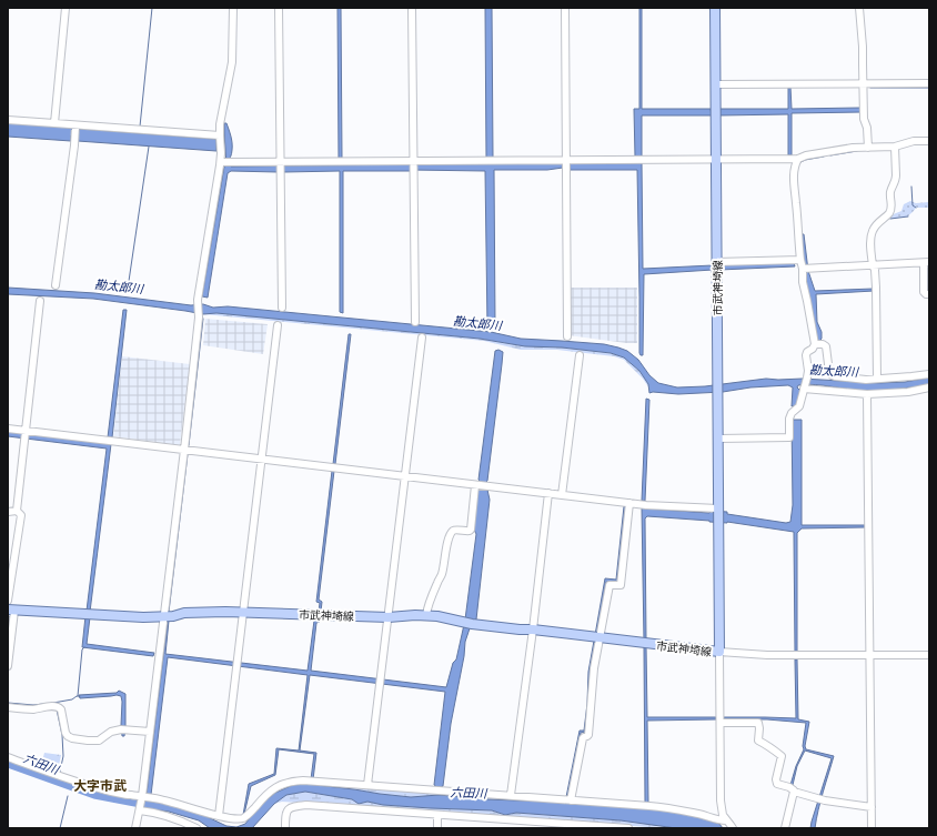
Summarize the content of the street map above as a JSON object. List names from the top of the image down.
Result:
{
  "streets": {
    "main road": ["市武神埼線"]
  },
  "districts": ["大字市武"],
  "water": ["勘太郎川", "六田川"]
}
